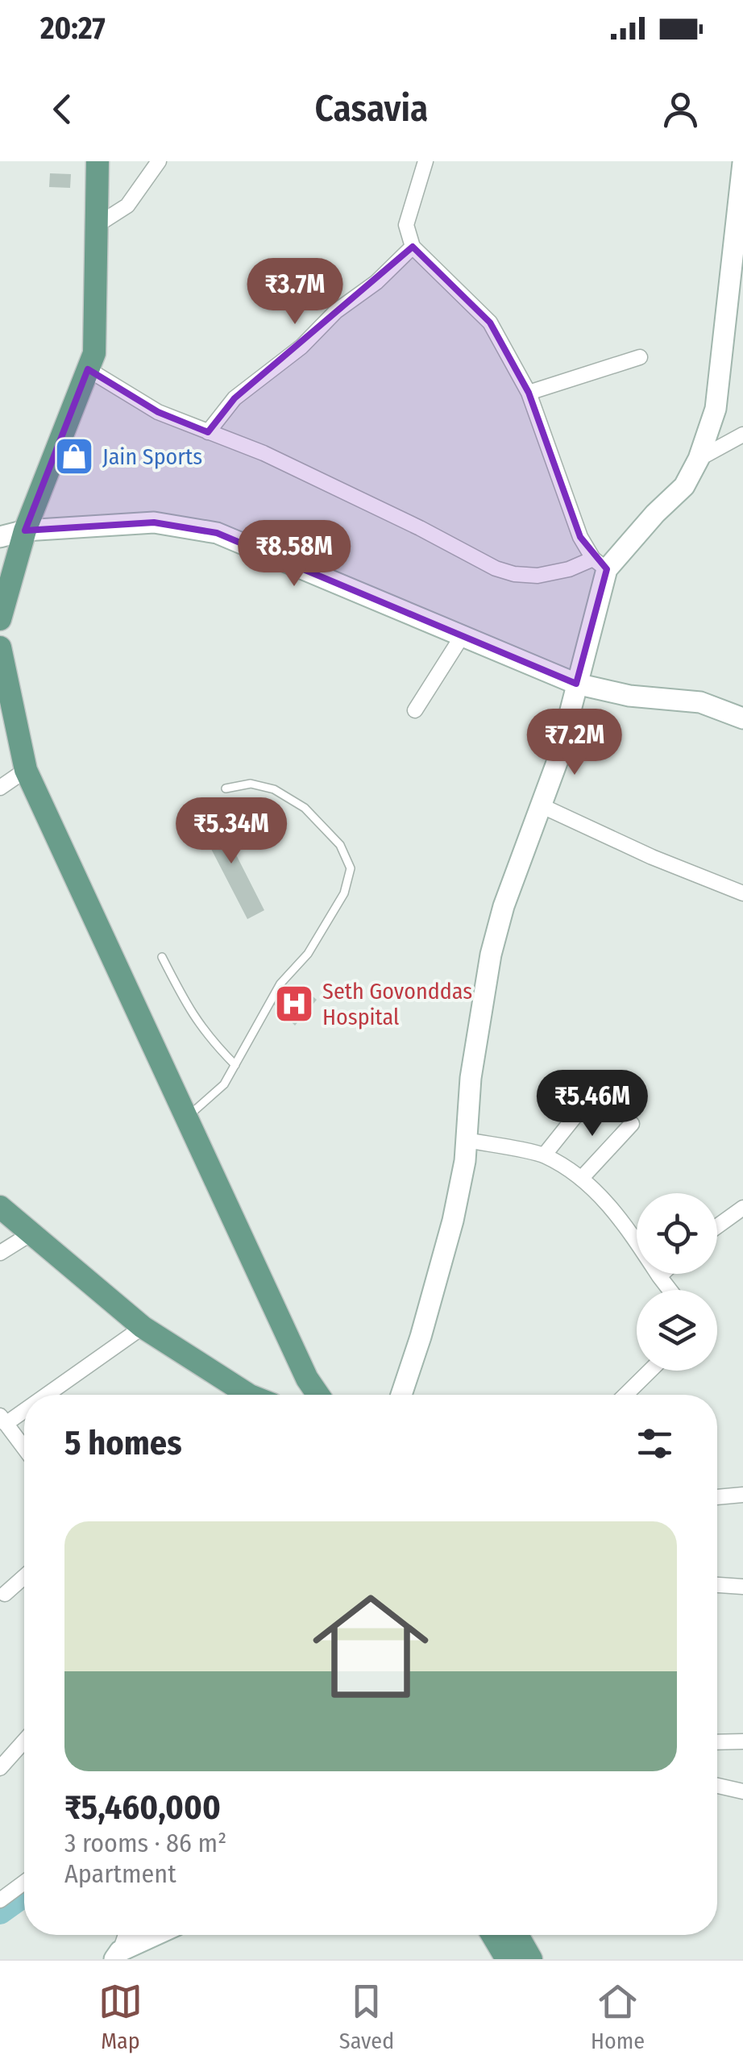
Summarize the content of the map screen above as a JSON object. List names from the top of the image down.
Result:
{
  "places": {
    "shop": ["Jain Sports"],
    "hospital": ["Seth Govonddas Hospital"]
  },
  "page": {
    "status": "20:27",
    "header": "Casavia",
    "price": [
      "₹3.7M",
      "₹8.58M",
      "₹7.2M",
      "₹5.34M",
      "₹5.46M"
    ],
    "heading": "5 homes",
    "list": [
      {
        "name": "₹5,460,000",
        "note": "3 rooms · 86 m² · Apartment"
      }
    ],
    "tabs": ["Map", "Saved", "Home"]
  }
}
